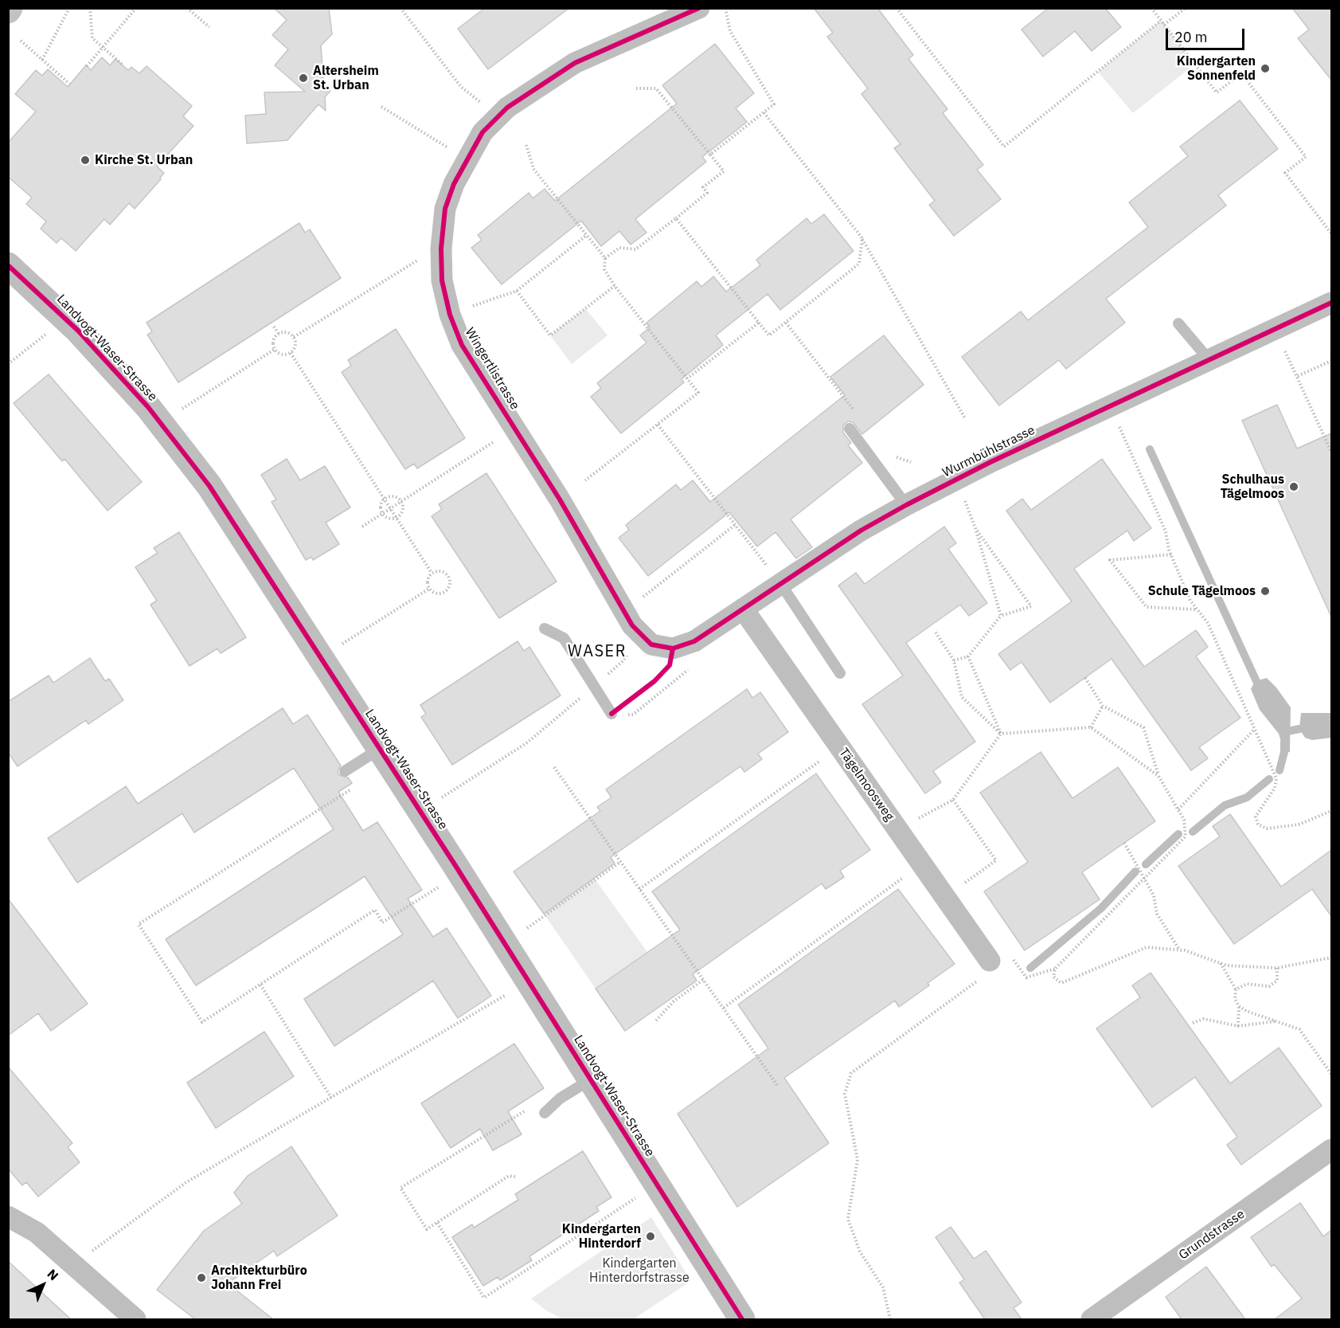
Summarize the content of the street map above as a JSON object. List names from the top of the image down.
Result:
{
  "streets": {
    "street": [
      "Landvogt-Waser-Strasse",
      "Wingertlistrasse",
      "Wurmbühlstrasse",
      "Tägelmoosweg",
      "Grundstrasse"
    ]
  },
  "crossings": [
    ["Wingertlistrasse", "Wurmbühlstrasse"],
    ["Wurmbühlstrasse", "Tägelmoosweg"]
  ],
  "districts": ["WASER"],
  "parks": ["Kindergarten Hinterdorfstrasse"],
  "places": [
    "Kindergarten Sonnenfeld",
    "Altersheim St. Urban",
    "Kirche St. Urban",
    "Schulhaus Tägelmoos",
    "Schule Tägelmoos",
    "Kindergarten Hinterdorf",
    "Architekturbüro Johann Frei"
  ],
  "scale_bar": "20 m",
  "north": "top right"
}
